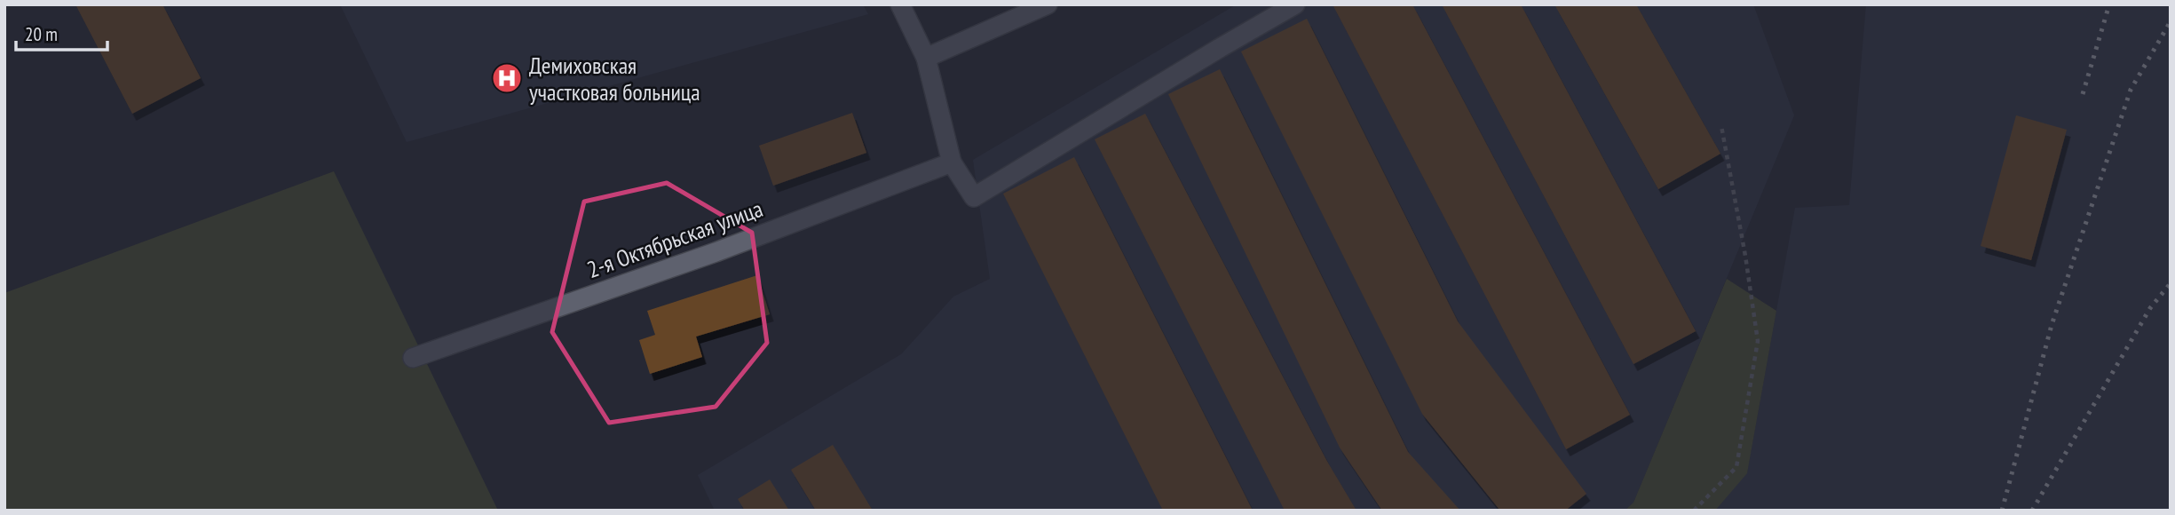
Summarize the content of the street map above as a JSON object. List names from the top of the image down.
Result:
{
  "streets": {
    "lane": ["2-я Октябрьская улица"]
  },
  "places": {
    "hospital": ["Демиховская участковая больница"]
  },
  "scale_bar": "20 m"
}
